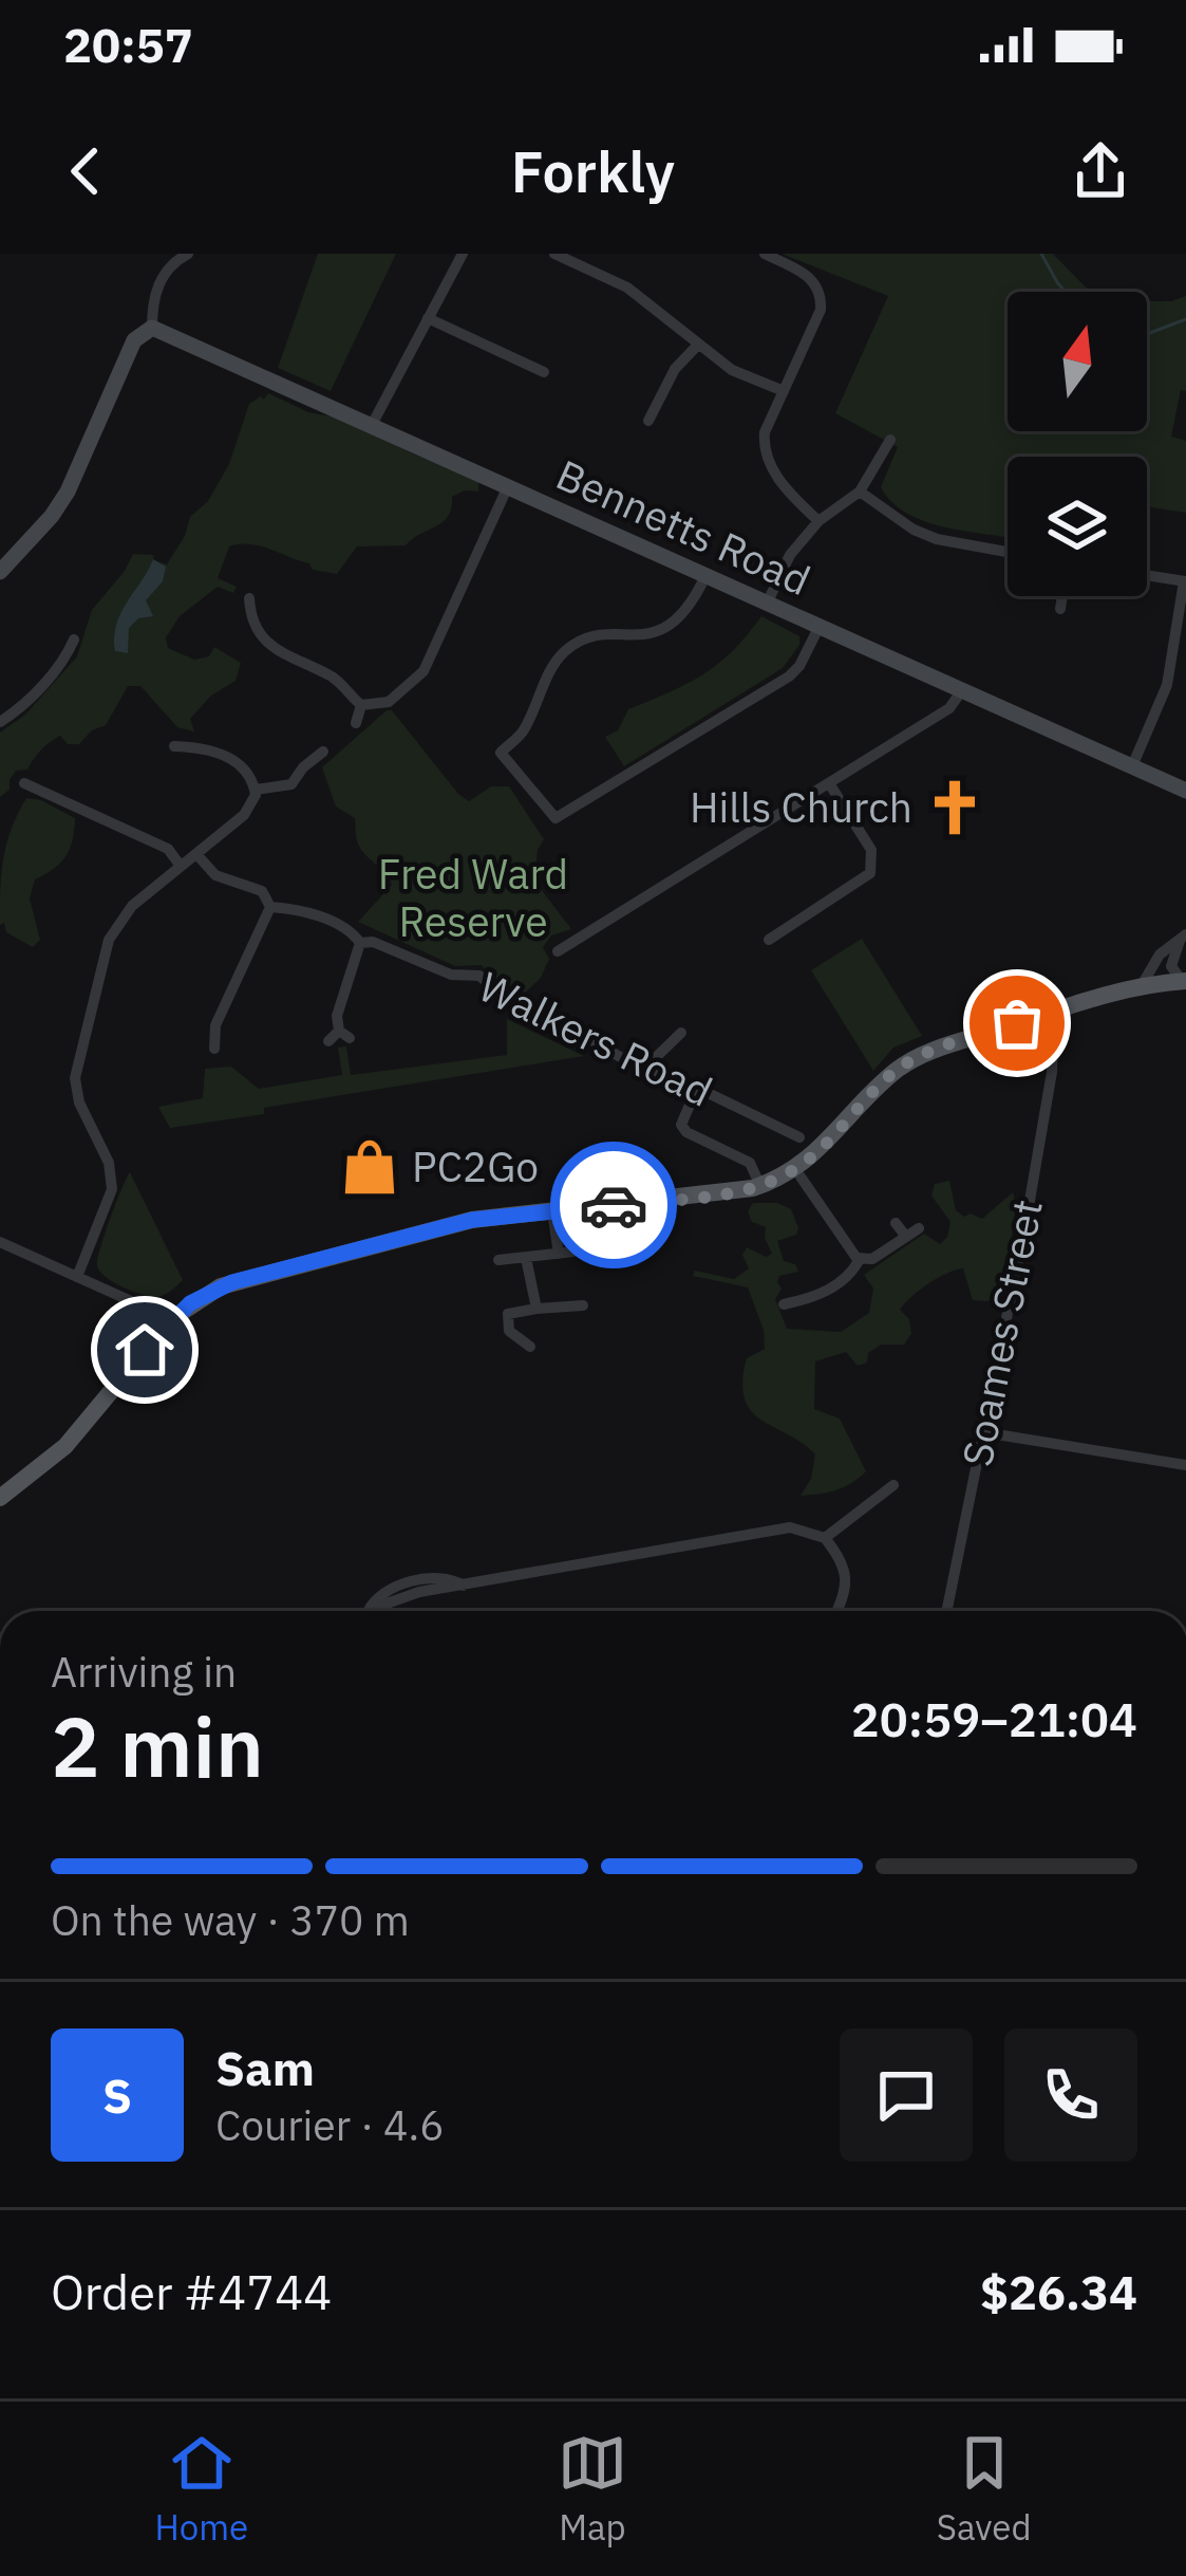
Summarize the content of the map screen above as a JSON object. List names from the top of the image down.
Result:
{
  "streets": {
    "street": ["Bennetts Road", "Walkers Road", "Soames Street"]
  },
  "parks": ["Fred Ward Reserve"],
  "places": {
    "church": ["Hills Church"],
    "shop": ["PC2Go"]
  },
  "north": "top",
  "page": {
    "status": "20:57",
    "header": "Forkly",
    "heading": ["2 min", "Arriving in", "20:59–21:04"],
    "panel": [
      "Sam",
      "Courier · 4.6",
      "Order #4744",
      "$26.34"
    ],
    "bar": "On the way · 370 m",
    "round": "S",
    "tabs": ["Home", "Map", "Saved"]
  }
}
